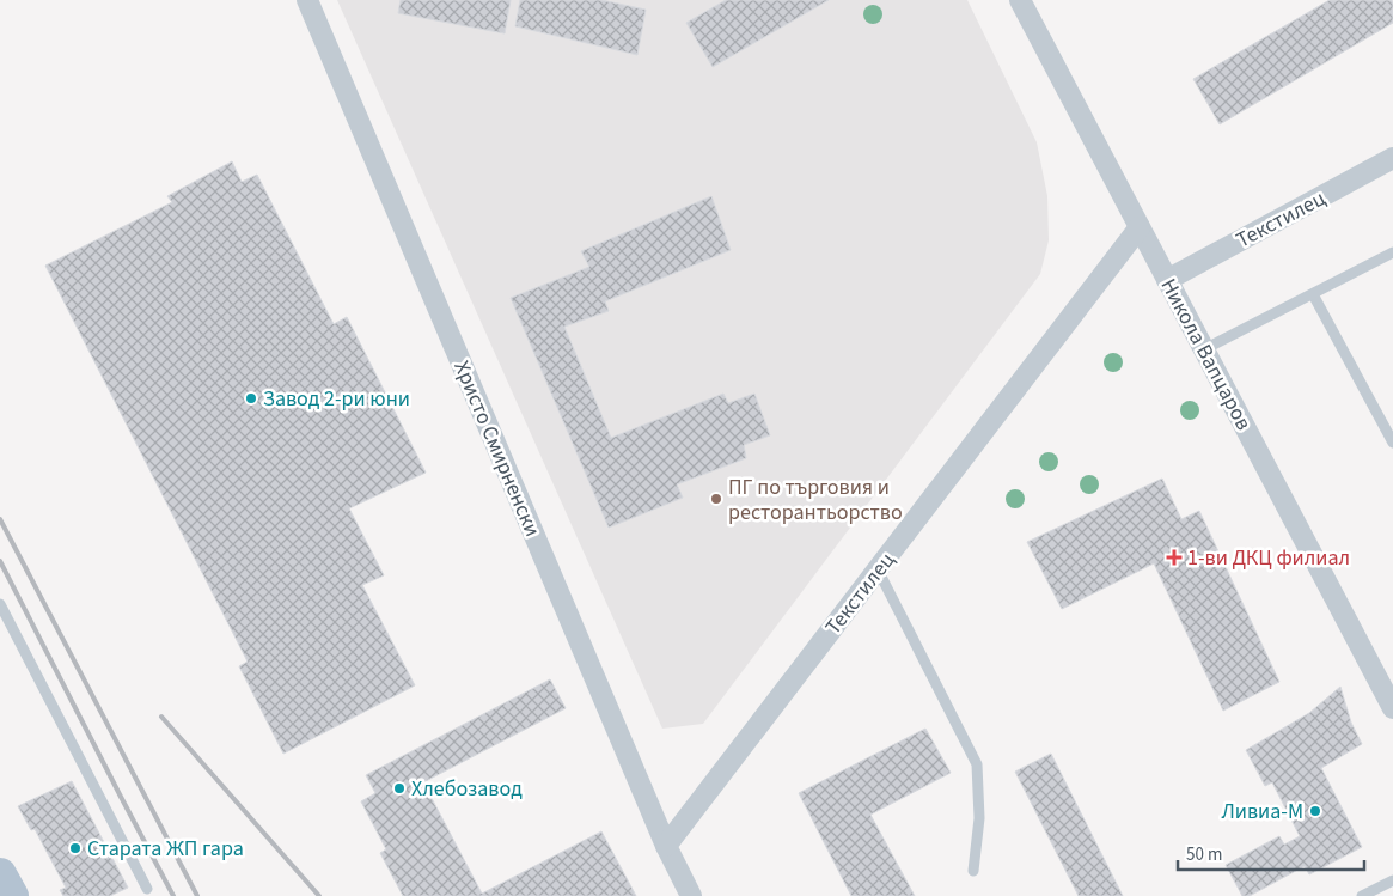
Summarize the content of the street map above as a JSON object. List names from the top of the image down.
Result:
{
  "streets": {
    "street": ["Текстилец", "Никола Вапцаров", "Христо Смирненски"]
  },
  "crossings": [
    ["Текстилец", "Никола Вапцаров"],
    ["Текстилец", "Христо Смирненски"]
  ],
  "places": {
    "other": [
      "Завод 2-ри юни",
      "ПГ по търговия и ресторантьорство",
      "Хлебозавод",
      "Ливиа-М",
      "Старата ЖП гара"
    ],
    "health": ["1-ви ДКЦ филиал"]
  },
  "scale_bar": "50 m"
}
